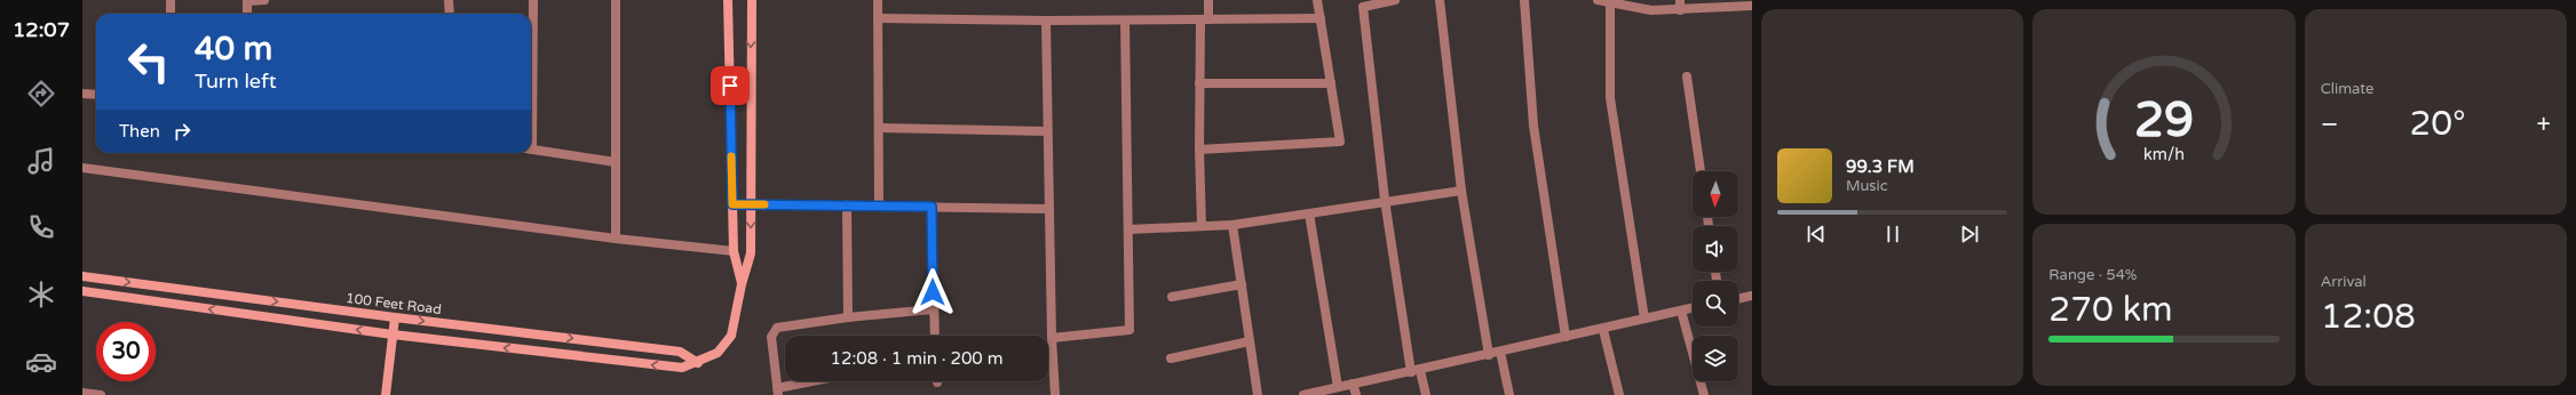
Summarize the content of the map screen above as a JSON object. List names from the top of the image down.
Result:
{
  "streets": {
    "main road": ["100 Feet Road"]
  },
  "north": "bottom",
  "page": {
    "tabs": "12:07",
    "tile": [
      "Climate",
      ["Range · 54%", "270 km"],
      ["Arrival", "12:08"]
    ],
    "turn": ["40 m", "Turn left"],
    "heat": ["−", "20°", "+"],
    "then": "Then",
    "song": ["99.3 FM", "Music"],
    "limit": "30",
    "trip": "12:08 · 1 min · 200 m",
    "gauge": ["29", "km/h"]
  }
}
